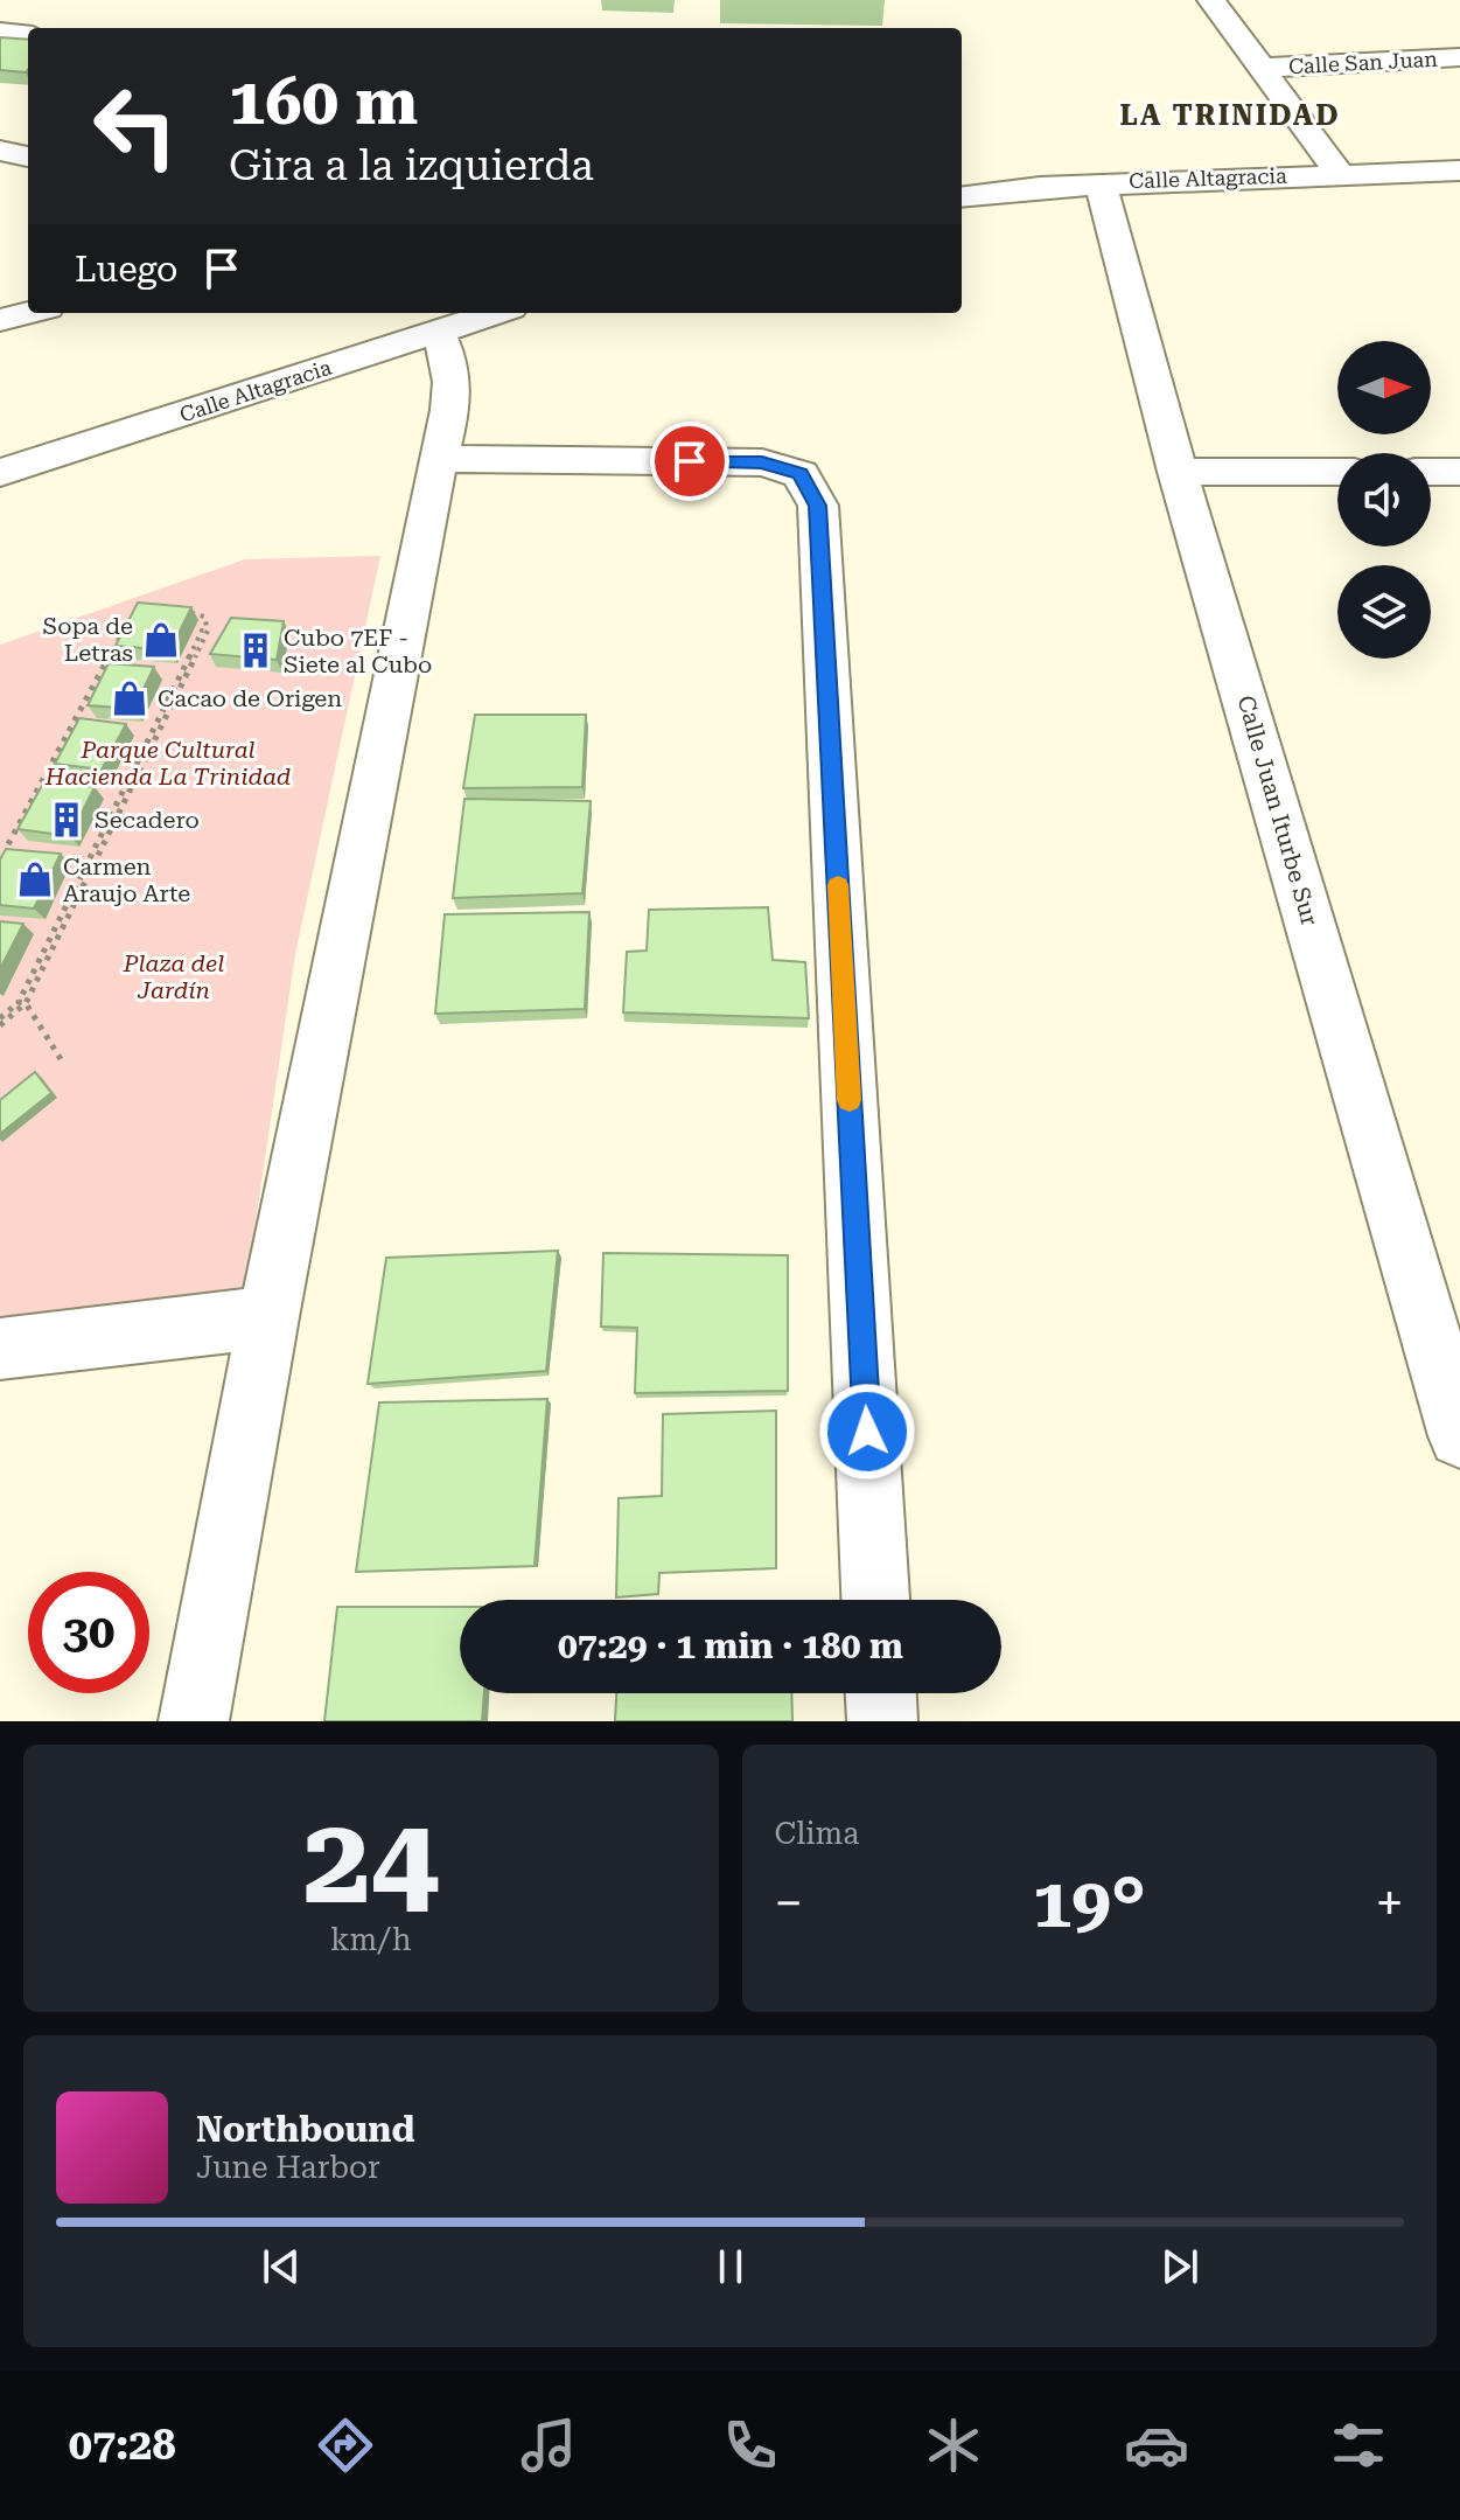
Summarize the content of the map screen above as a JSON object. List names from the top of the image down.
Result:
{
  "streets": {
    "street": ["Calle San Juan", "Calle Altagracia", "Calle Juan Iturbe Sur"]
  },
  "crossings": [
    ["Calle Altagracia", "Calle Juan Iturbe Sur"]
  ],
  "districts": ["LA TRINIDAD"],
  "parks": ["Parque Cultural Hacienda La Trinidad", "Plaza del Jardín"],
  "places": {
    "shop": ["Sopa de Letras", "Cacao de Origen", "Carmen Araujo Arte"],
    "building": ["Cubo 7EF - Siete al Cubo", "Secadero"]
  },
  "north": "right",
  "page": {
    "turn": ["160 m", "Gira a la izquierda"],
    "then": "Luego",
    "limit": "30",
    "trip": "07:29 · 1 min · 180 m",
    "tile": [
      ["24", "km/h"],
      "Clima"
    ],
    "heat": ["−", "19°", "+"],
    "song": ["Northbound", "June Harbor"],
    "tabs": "07:28"
  }
}
